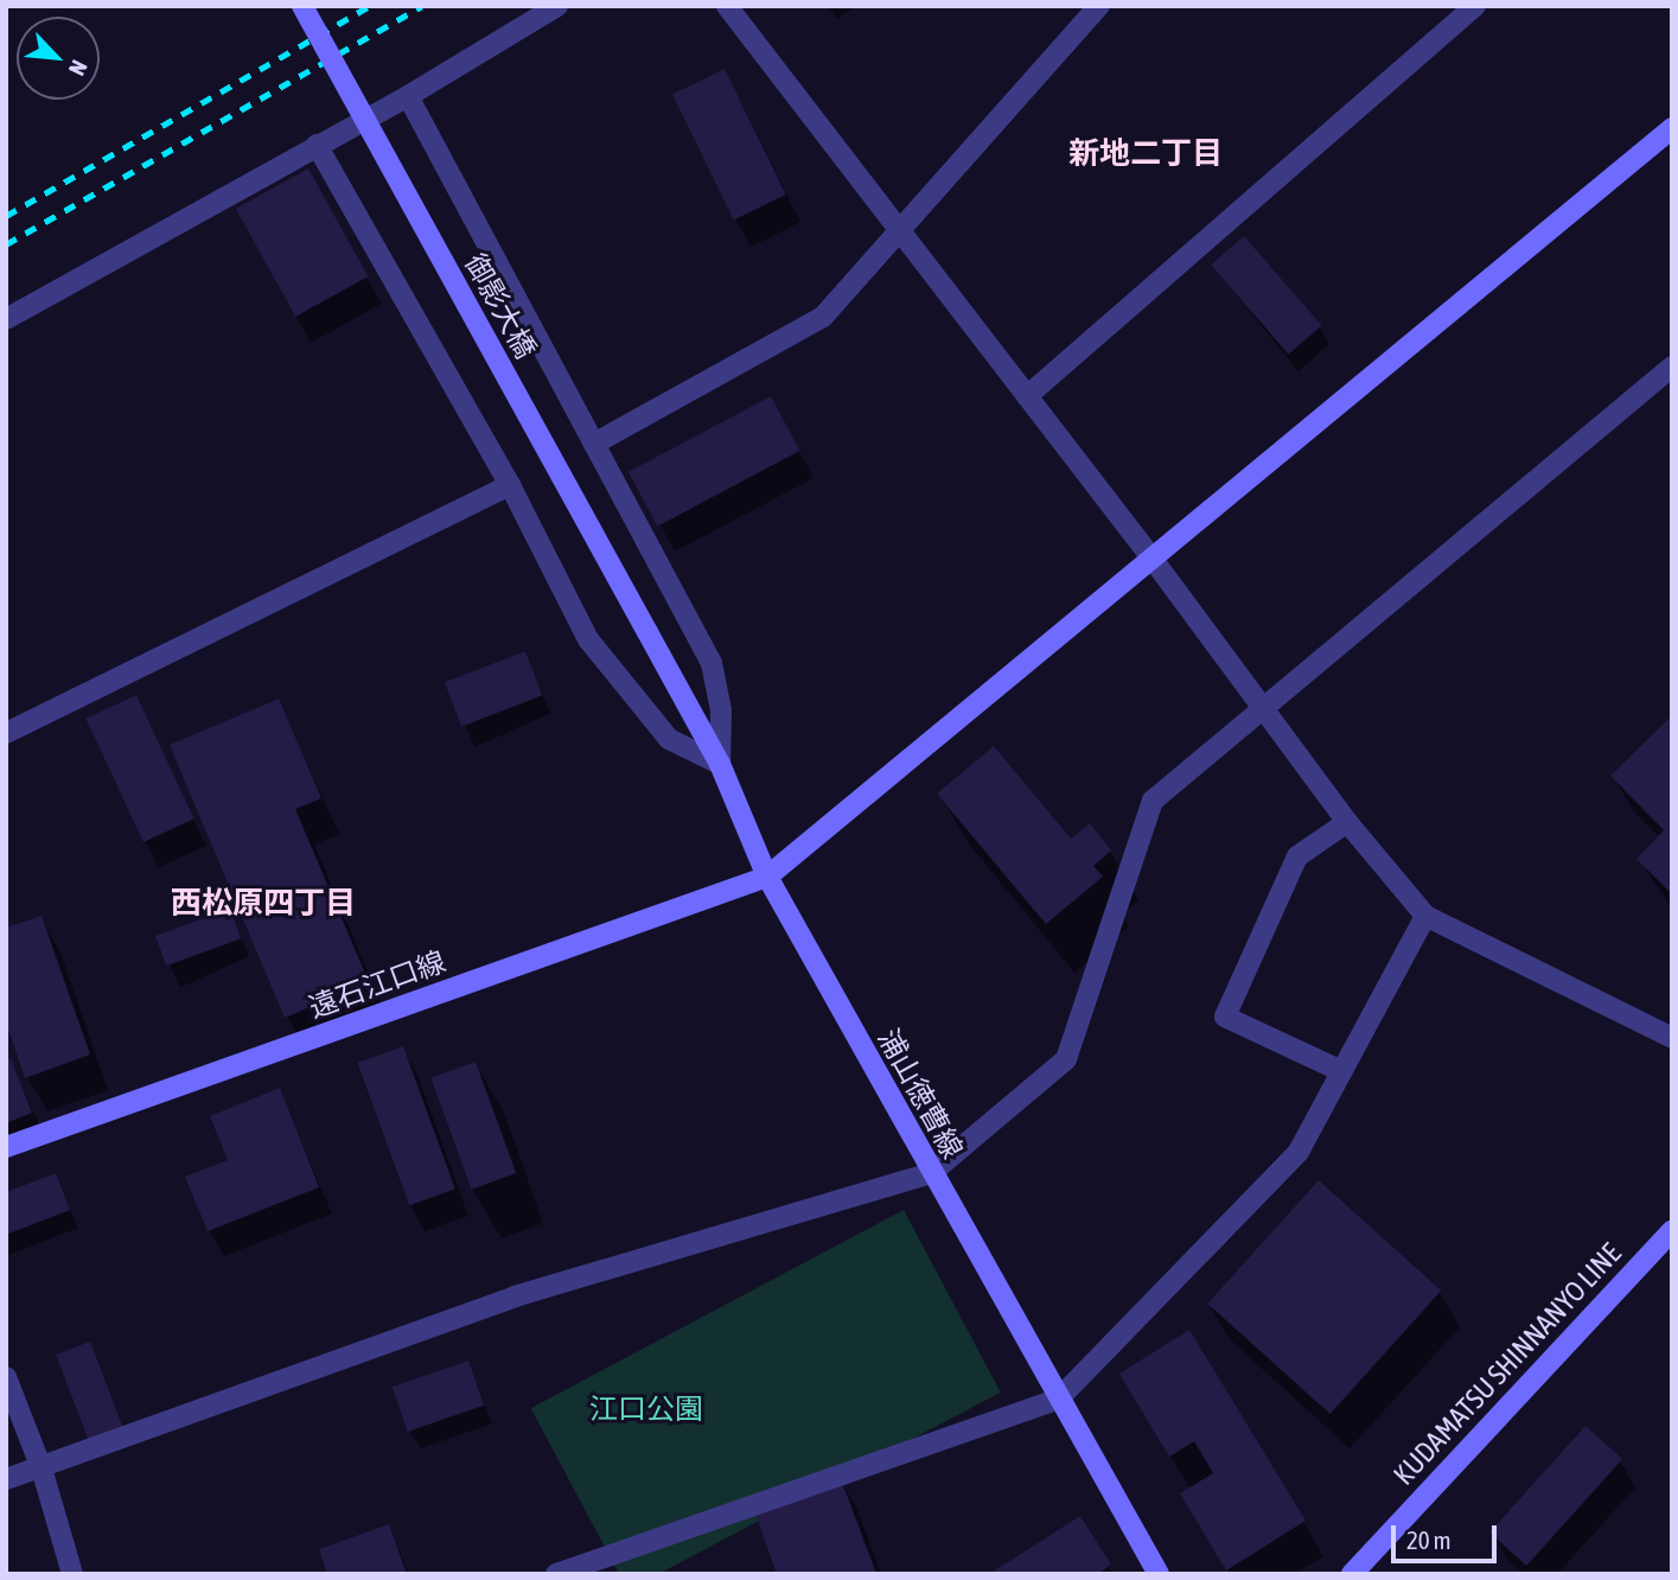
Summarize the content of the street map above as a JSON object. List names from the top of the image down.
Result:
{
  "streets": {
    "street": [
      "御影大橋",
      "遠石江口線",
      "浦山徳曹線",
      "KUDAMATSU SHINNANYO LINE"
    ]
  },
  "crossings": [
    ["御影大橋", "浦山徳曹線"],
    ["遠石江口線", "浦山徳曹線"]
  ],
  "districts": ["新地二丁目", "西松原四丁目"],
  "parks": ["江口公園"],
  "scale_bar": "20 m",
  "north": "bottom right"
}
